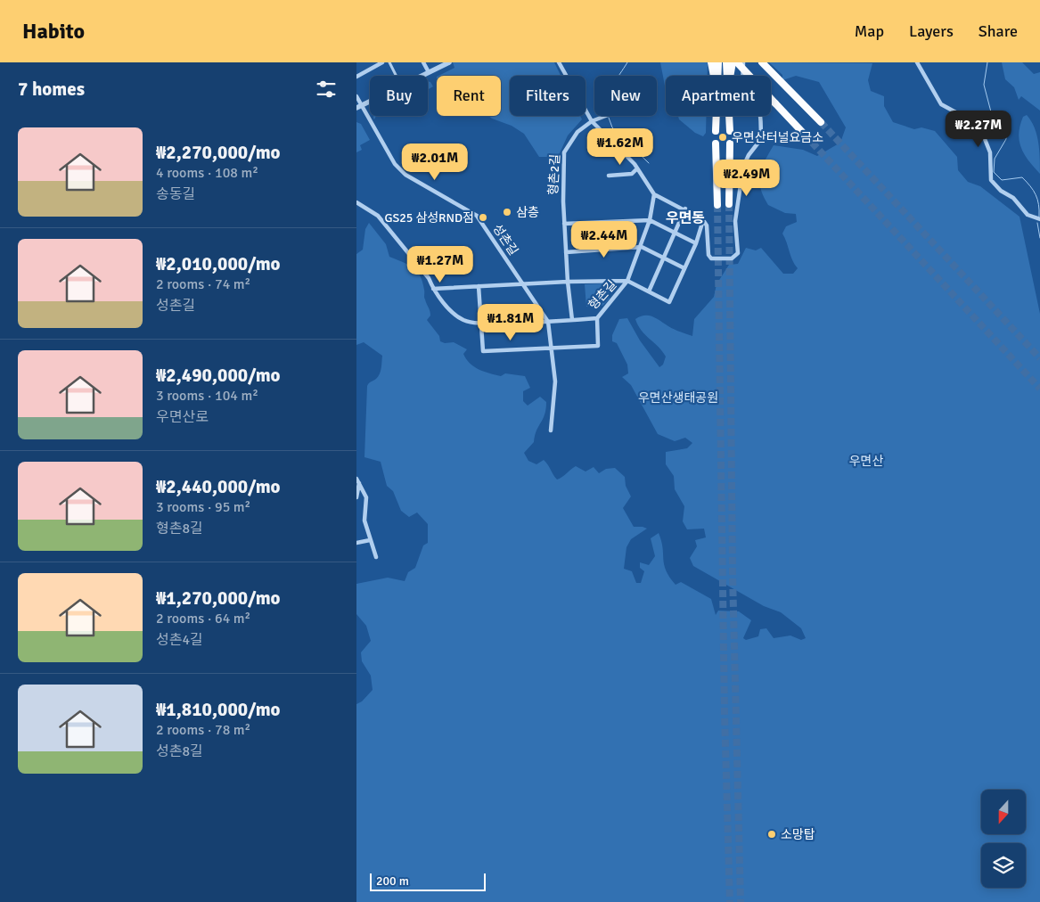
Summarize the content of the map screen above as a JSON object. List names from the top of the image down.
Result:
{
  "streets": {
    "street": ["형촌2길", "성촌길", "형촌길"]
  },
  "crossings": [
    ["형촌2길", "형촌길"],
    ["성촌길", "형촌길"]
  ],
  "districts": ["우면동"],
  "parks": ["우면산생태공원", "우면산"],
  "places": [
    "우면산터널요금소",
    "삼층",
    "GS25 삼성RND점",
    "소망탑"
  ],
  "scale_bar": "200 m",
  "north": "bottom",
  "page": {
    "header": "Habito",
    "nav": ["Map", "Layers", "Share"],
    "heading": "7 homes",
    "chip": [
      "Buy",
      "Rent",
      "Filters",
      "New",
      "Apartment"
    ],
    "price": [
      "₩2.27M",
      "₩1.62M",
      "₩2.01M",
      "₩2.49M",
      "₩2.44M",
      "₩1.27M",
      "₩1.81M"
    ],
    "list": [
      {
        "name": "₩2,270,000/mo",
        "note": "4 rooms · 108 m² · 송동길"
      },
      {
        "name": "₩2,010,000/mo",
        "note": "2 rooms · 74 m² · 성촌길"
      },
      {
        "name": "₩2,490,000/mo",
        "note": "3 rooms · 104 m² · 우면산로"
      },
      {
        "name": "₩2,440,000/mo",
        "note": "3 rooms · 95 m² · 형촌8길"
      },
      {
        "name": "₩1,270,000/mo",
        "note": "2 rooms · 64 m² · 성촌4길"
      },
      {
        "name": "₩1,810,000/mo",
        "note": "2 rooms · 78 m² · 성촌8길"
      }
    ],
    "scale": "200 m"
  }
}
